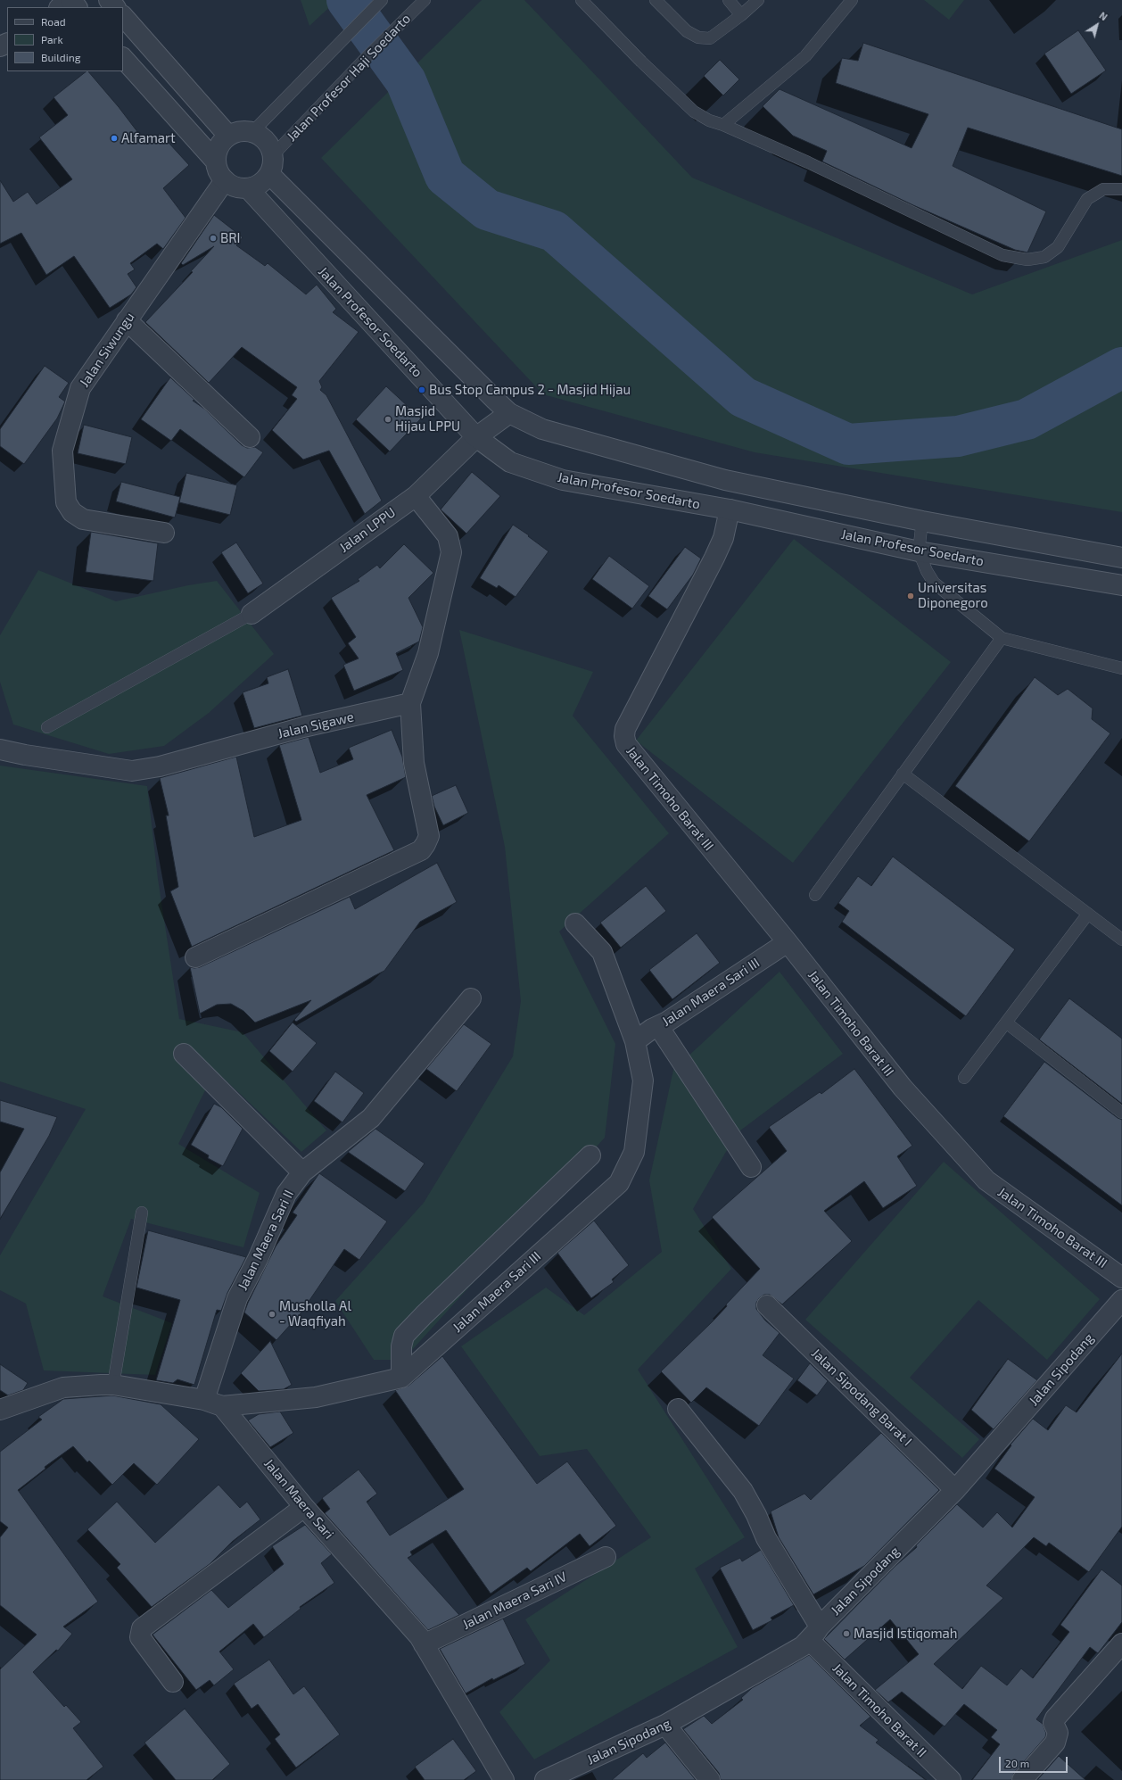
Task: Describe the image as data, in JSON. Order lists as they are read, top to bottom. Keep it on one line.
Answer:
{"streets":{"street":["Jalan Profesor Soedarto","Jalan Siwungu","Jalan LPPU","Jalan Sigawe","Jalan Timoho Barat III","Jalan Maera Sari III","Jalan Maera Sari II","Jalan Sipodang","Jalan Sipodang Barat I","Jalan Maera Sari","Jalan Maera Sari IV","Jalan Timoho Barat II"],"lane":["Jalan Profesor Haji Soedarto"]},"crossings":[["Jalan Profesor Haji Soedarto","Jalan Profesor Soedarto"],["Jalan Profesor Haji Soedarto","Jalan Siwungu"],["Jalan Profesor Soedarto","Jalan Siwungu"],["Jalan Profesor Soedarto","Jalan LPPU"],["Jalan Profesor Soedarto","Jalan Timoho Barat III"],["Jalan Timoho Barat III","Jalan Maera Sari III"],["Jalan Maera Sari III","Jalan Maera Sari II"],["Jalan Maera Sari III","Jalan Maera Sari"],["Jalan Maera Sari II","Jalan Maera Sari"],["Jalan Sipodang","Jalan Sipodang Barat I"],["Jalan Sipodang","Jalan Timoho Barat II"],["Jalan Maera Sari","Jalan Maera Sari IV"]],"places":["Alfamart","BRI","Bus Stop Campus 2 - Masjid Hijau","Masjid Hijau LPPU","Universitas Diponegoro","Musholla Al - Waqfiyah","Masjid Istiqomah"],"legend":["Road","Park","Building"],"scale_bar":"20 m","north":"top right"}
